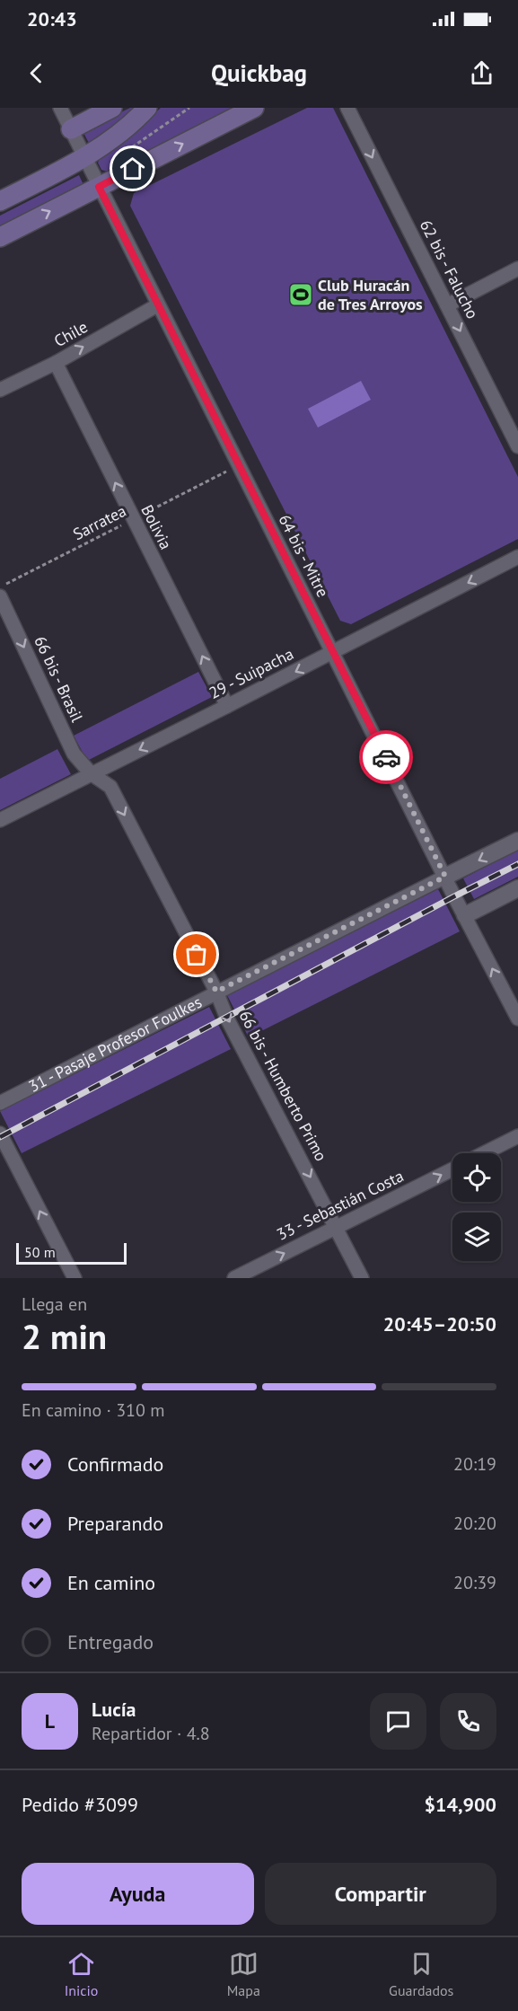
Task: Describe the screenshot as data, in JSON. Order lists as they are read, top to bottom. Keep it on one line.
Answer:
{"streets":{"street":["62 bis - Falucho","Chile","Bolivia","64 bis - Mitre","29 - Suipacha","66 bis - Brasil","31 - Pasaje Profesor Foulkes","66 bis - Humberto Primo","33 - Sebastián Costa"],"path":["Sarratea"]},"crossings":[["Chile","Bolivia"],["Chile","64 bis - Mitre"],["Sarratea","Bolivia"],["Sarratea","64 bis - Mitre"],["Bolivia","29 - Suipacha"],["64 bis - Mitre","29 - Suipacha"],["64 bis - Mitre","31 - Pasaje Profesor Foulkes"],["29 - Suipacha","66 bis - Brasil"],["29 - Suipacha","66 bis - Humberto Primo"],["66 bis - Brasil","66 bis - Humberto Primo"],["31 - Pasaje Profesor Foulkes","66 bis - Humberto Primo"],["66 bis - Humberto Primo","33 - Sebastián Costa"]],"one_way":["62 bis - Falucho","Chile","Bolivia","29 - Suipacha","66 bis - Brasil","66 bis - Humberto Primo","33 - Sebastián Costa"],"places":{"sports":["Club Huracán de Tres Arroyos"]},"scale_bar":"50 m","page":{"status":"20:43","header":"Quickbag","scale":"50 m","heading":["2 min","Llega en","20:45–20:50"],"panel":["Lucía","Repartidor · 4.8","Pedido #3099","$14,900"],"bar":"En camino · 310 m","list":[["Confirmado","20:19"],["Preparando","20:20"],["En camino","20:39"],"Entregado"],"round":"L","buttons":["Ayuda","Compartir"],"tabs":["Inicio","Mapa","Guardados"]}}
